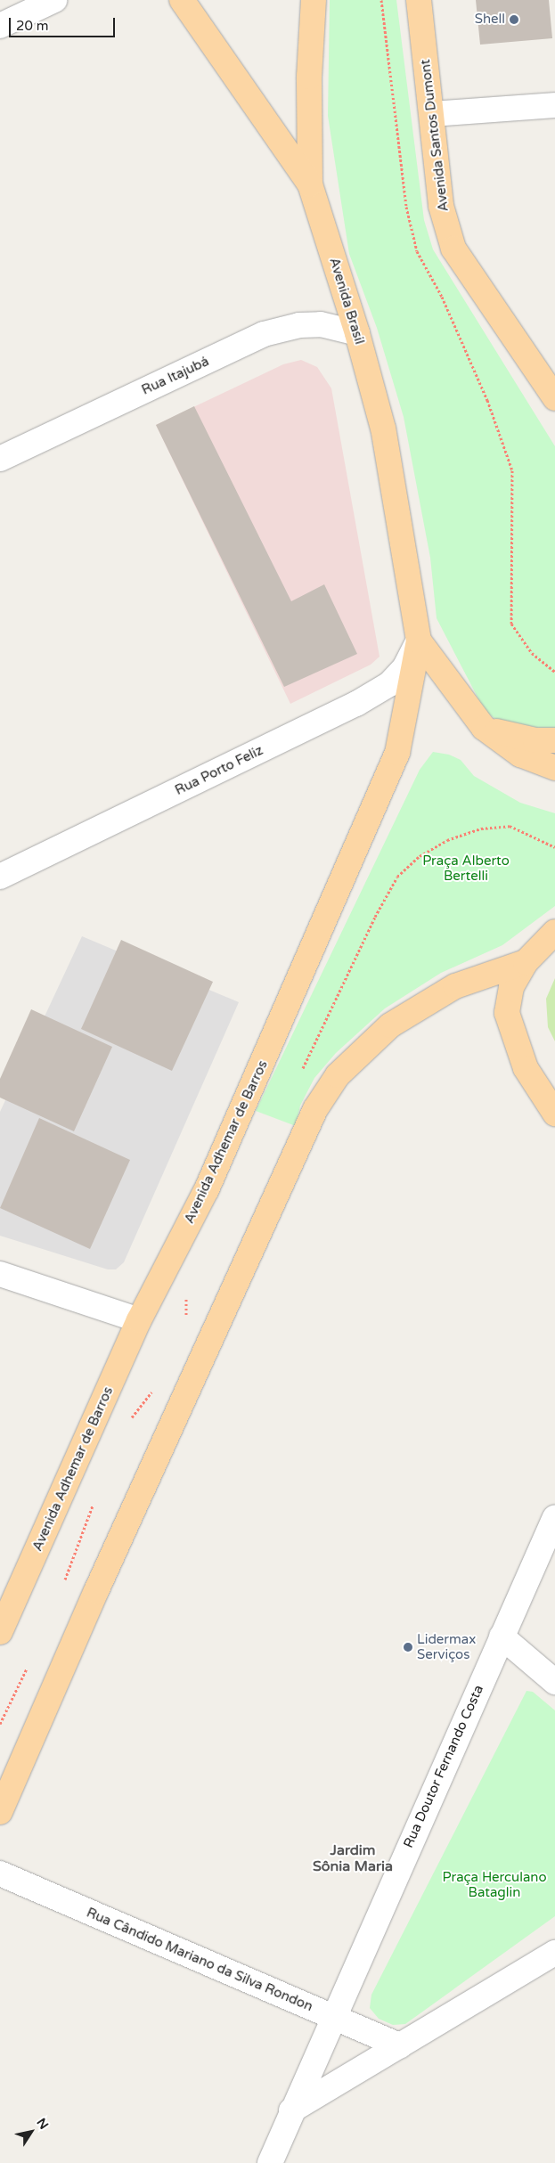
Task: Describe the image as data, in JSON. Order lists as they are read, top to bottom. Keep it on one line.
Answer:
{"streets":{"main road":["Avenida Santos Dumont","Avenida Brasil","Avenida Adhemar de Barros"],"street":["Rua Itajubá","Rua Porto Feliz","Rua Doutor Fernando Costa","Rua Cândido Mariano da Silva Rondon"]},"crossings":[["Avenida Brasil","Rua Itajubá"],["Avenida Brasil","Rua Porto Feliz"],["Avenida Brasil","Avenida Adhemar de Barros"],["Rua Porto Feliz","Avenida Adhemar de Barros"],["Rua Doutor Fernando Costa","Rua Cândido Mariano da Silva Rondon"]],"districts":["Jardim Sônia Maria"],"parks":["Praça Alberto Bertelli","Praça Herculano Bataglin"],"places":["Shell","Lidermax Serviços"],"scale_bar":"20 m","north":"top right"}
